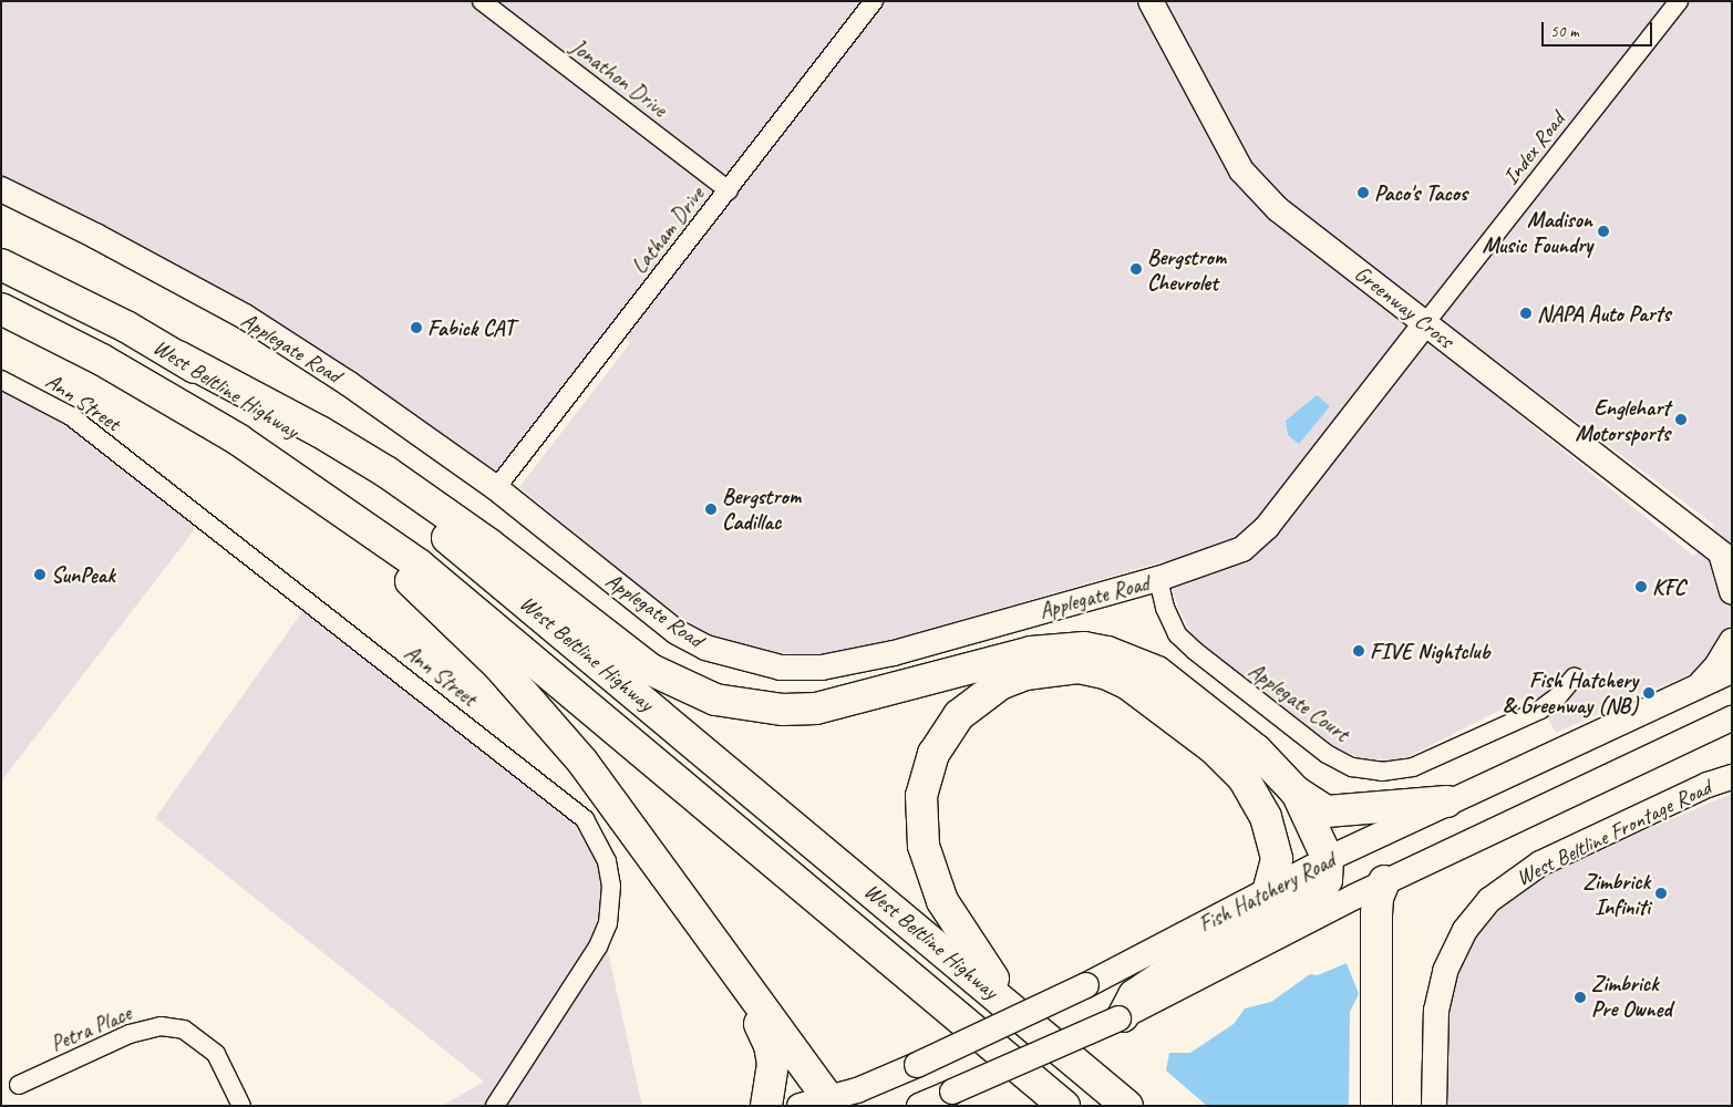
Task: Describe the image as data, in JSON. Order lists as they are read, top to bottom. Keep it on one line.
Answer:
{"streets":{"highway":["West Beltline Highway"],"street":["Jonathon Drive","Index Road","Latham Drive","Greenway Cross","Applegate Road","Ann Street","Applegate Court","West Beltline Frontage Road","Fish Hatchery Road","Petra Place"]},"crossings":[["Jonathon Drive","Latham Drive"],["Index Road","Greenway Cross"],["Index Road","Applegate Road"],["Latham Drive","Applegate Road"],["Greenway Cross","Applegate Road"],["Applegate Road","Applegate Court"]],"places":["Paco's Tacos","Madison Music Foundry","Bergstrom Chevrolet","NAPA Auto Parts","Fabick CAT","Englehart Motorsports","Bergstrom Cadillac","SunPeak","KFC","FIVE Nightclub","Fish Hatchery & Greenway (NB)","Zimbrick Infiniti","Zimbrick Pre Owned"],"scale_bar":"50 m"}
